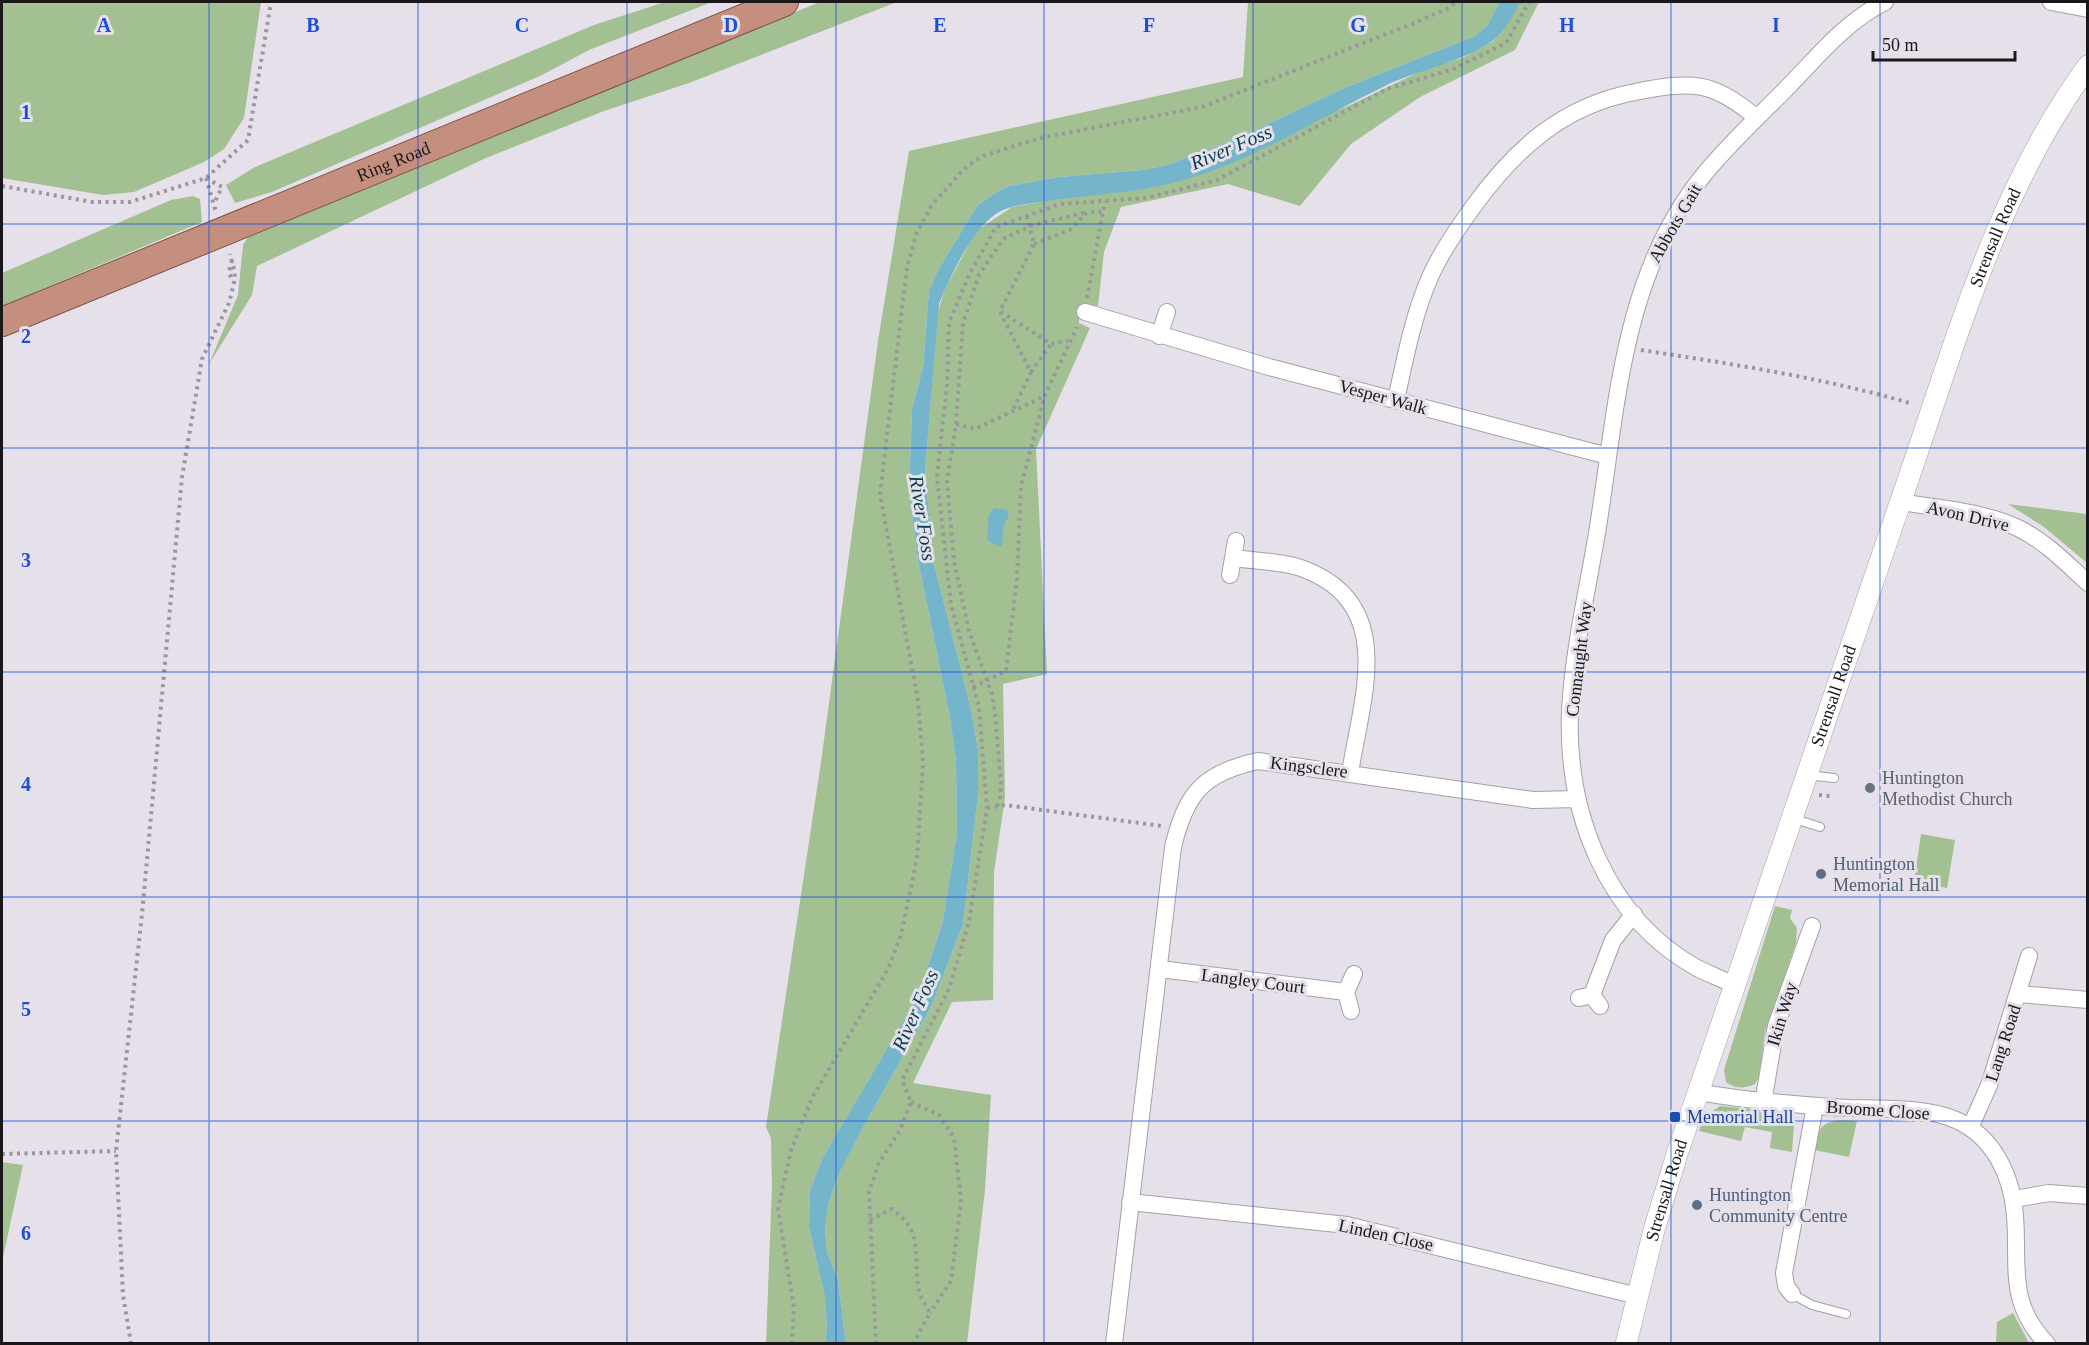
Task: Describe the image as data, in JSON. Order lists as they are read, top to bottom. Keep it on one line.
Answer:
{"streets":{"highway":["Ring Road"],"street":["Abbots Gait","Strensall Road","Vesper Walk","Avon Drive","Connaught Way","Kingsclere","Langley Court","Ikin Way","Lang Road","Broome Close","Linden Close"]},"crossings":[["Abbots Gait","Vesper Walk"],["Abbots Gait","Connaught Way"],["Strensall Road","Avon Drive"],["Strensall Road","Connaught Way"],["Strensall Road","Broome Close"],["Strensall Road","Linden Close"],["Connaught Way","Kingsclere"],["Kingsclere","Langley Court"],["Kingsclere","Linden Close"],["Ikin Way","Broome Close"],["Lang Road","Broome Close"]],"water":["River Foss"],"places":{"other":["Huntington Methodist Church","Huntington Memorial Hall","Huntington Community Centre"],"transit":["Memorial Hall"]},"scale_bar":"50 m","grid":{"columns":["A","B","C","D","E","F","G","H","I"],"rows":["1","2","3","4","5","6"]}}
